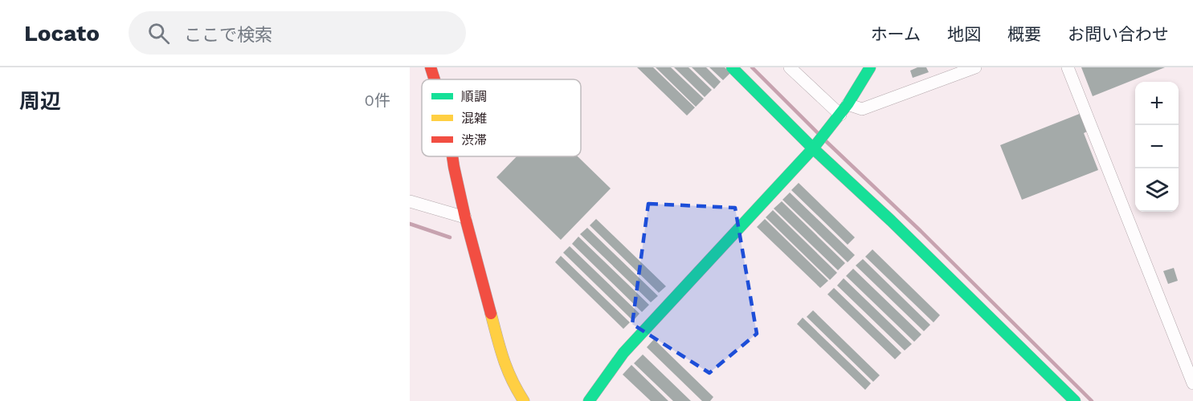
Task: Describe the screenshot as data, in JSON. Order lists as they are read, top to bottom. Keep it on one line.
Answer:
{"legend":["順調","混雑","渋滞"],"page":{"header":"Locato","search":"ここで検索","nav":["ホーム","地図","概要","お問い合わせ"],"heading":["周辺","0件"],"map_buttons":["+","−"]}}
